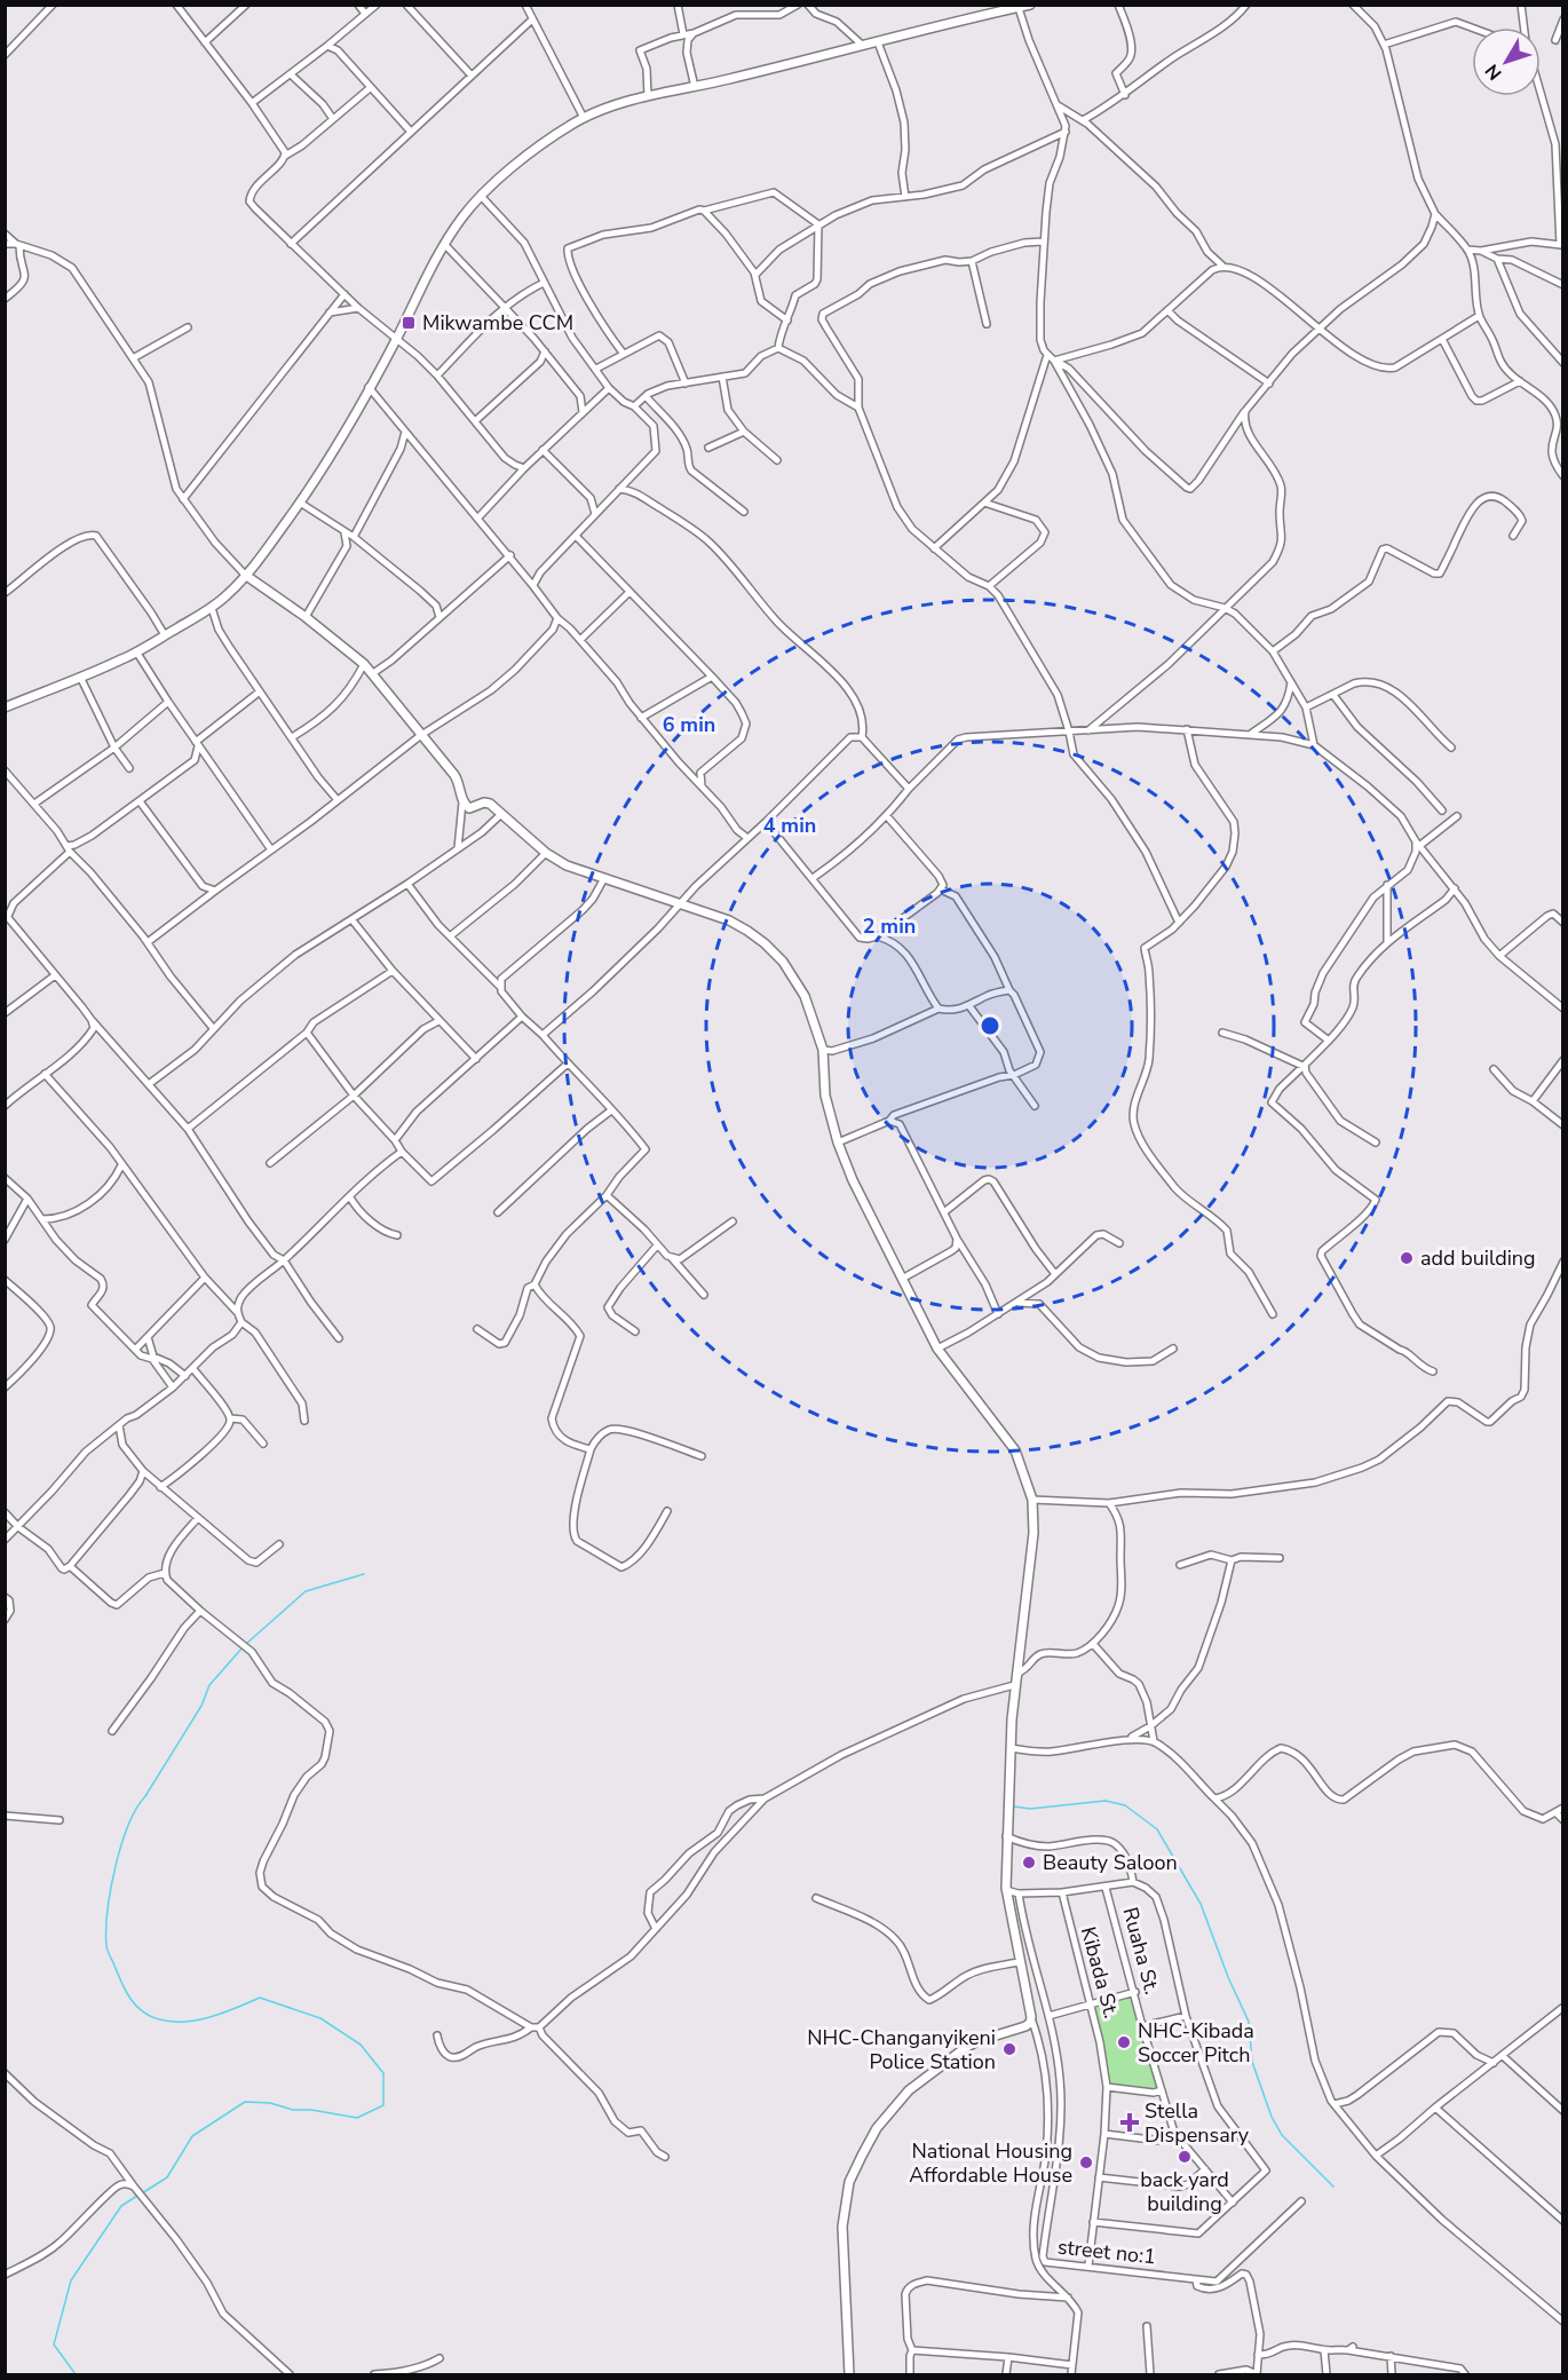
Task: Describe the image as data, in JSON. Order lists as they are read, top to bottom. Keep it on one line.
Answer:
{"streets":{"street":["Ruaha St.","Kibada St.","street no:1"]},"crossings":[["Kibada St.","street no:1"]],"places":{"transit":["Mikwambe CCM"],"other":["add building","Beauty Saloon","NHC-Kibada Soccer Pitch","NHC-Changanyikeni Police Station","back yard building","National Housing Affordable House"],"health":["Stella Dispensary"]},"north":"bottom left","rings":["6 min","4 min","2 min"]}
